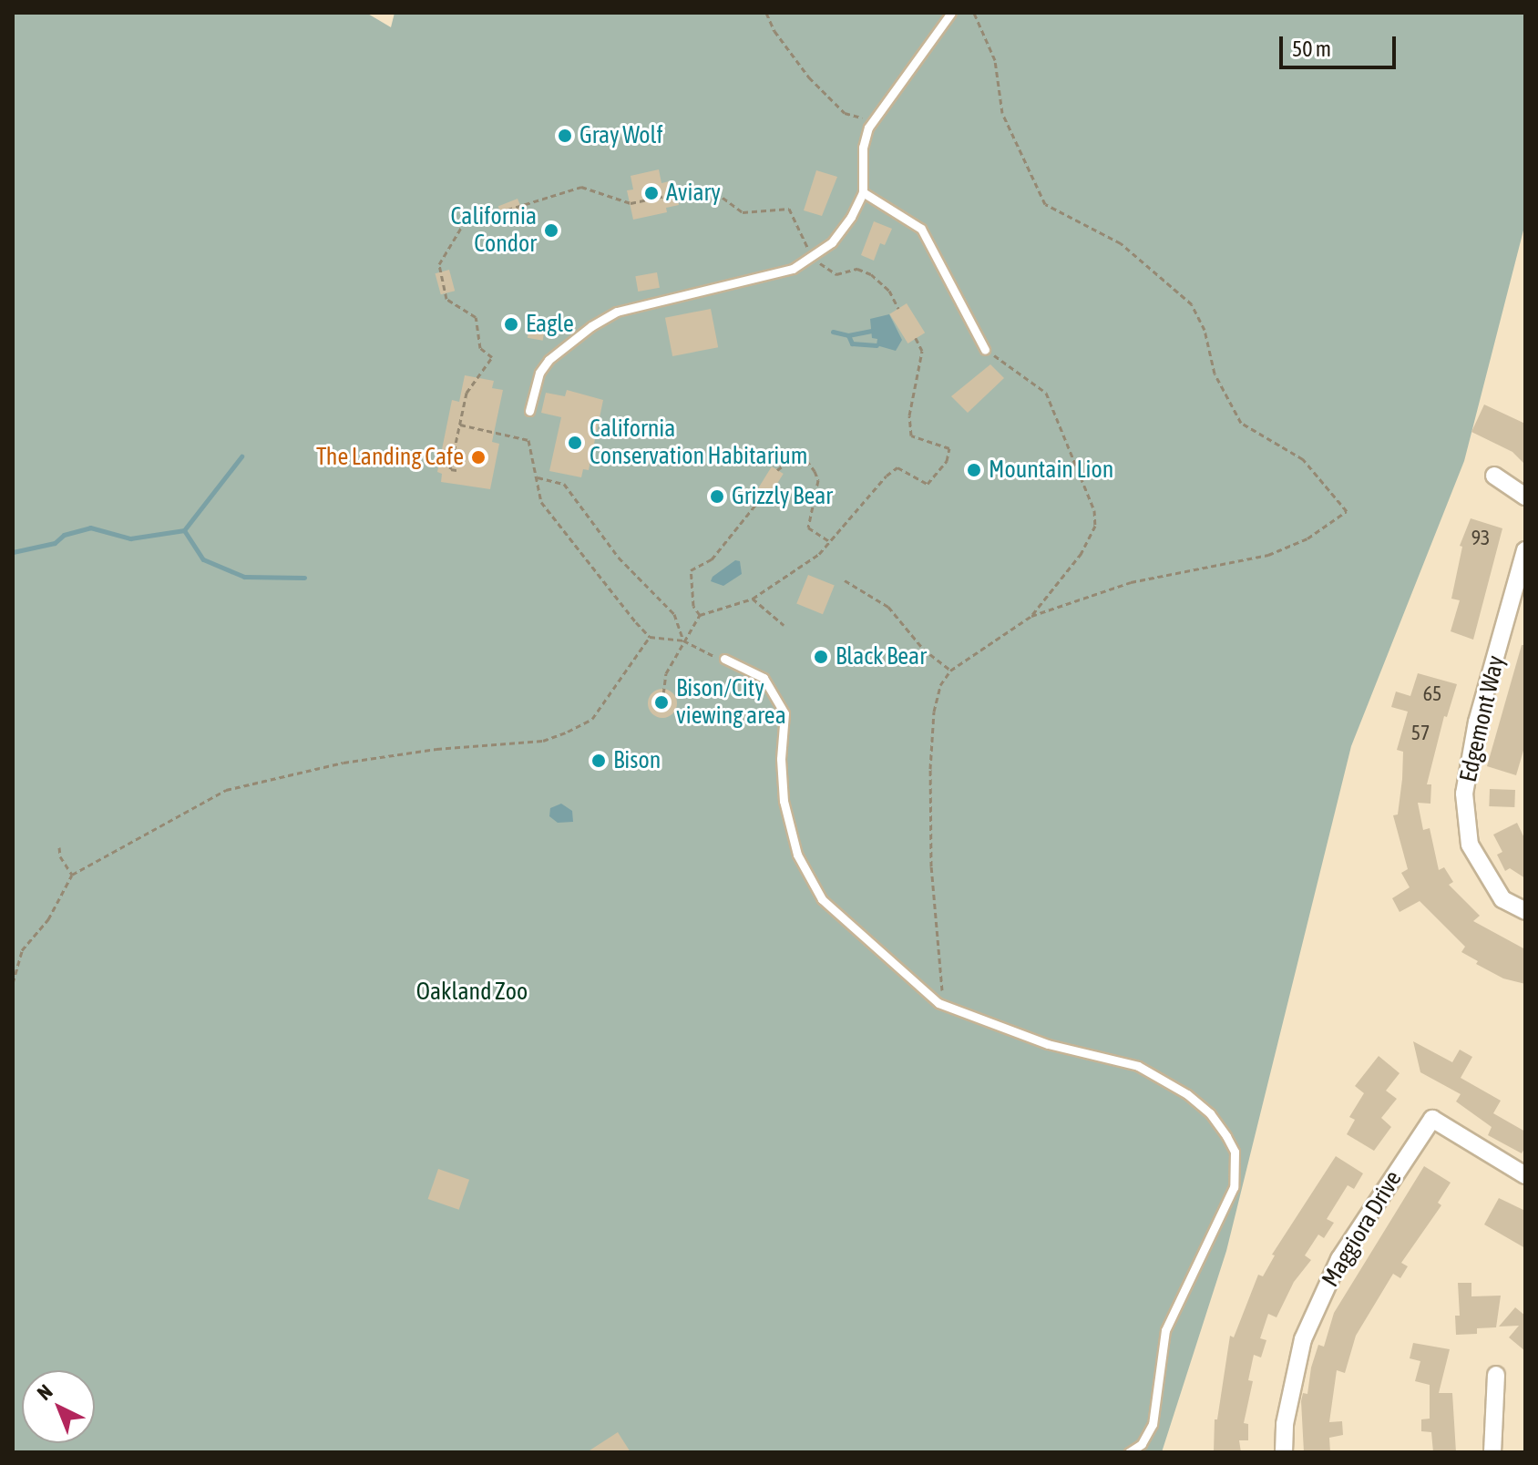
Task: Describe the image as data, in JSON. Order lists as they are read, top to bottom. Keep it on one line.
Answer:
{"streets":{"street":["Edgemont Way","Maggiora Drive"]},"parks":["Oakland Zoo"],"places":["Gray Wolf","Aviary","California Condor","Eagle","California Conservation Habitarium","The Landing Cafe","Mountain Lion","Grizzly Bear","Black Bear","Bison/City viewing area","Bison"],"house_numbers":["93","65","57"],"scale_bar":"50 m","north":"top left"}
